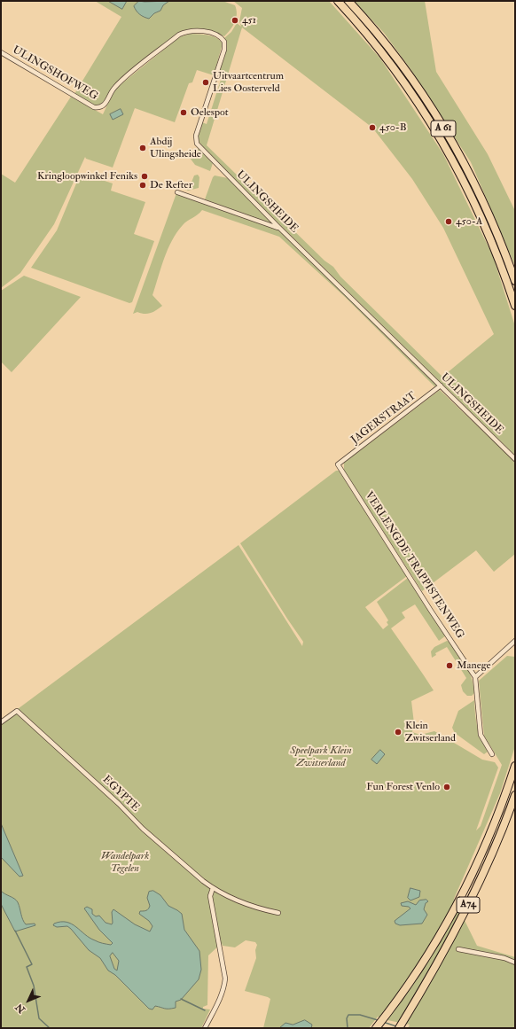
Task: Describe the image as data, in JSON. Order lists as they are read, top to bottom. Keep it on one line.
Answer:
{"streets":{"highway":["A 61","A74"],"street":["ULINGSHOFWEG","ULINGSHEIDE","JAGERSTRAAT","VERLENGDE TRAPPISTENWEG","EGYPTE"]},"crossings":[["ULINGSHOFWEG","ULINGSHEIDE"],["ULINGSHEIDE","JAGERSTRAAT"],["JAGERSTRAAT","VERLENGDE TRAPPISTENWEG"]],"parks":["Speelpark Klein Zwitserland","Wandelpark Tegelen"],"places":["451","Uitvaartcentrum Lies Oosterveld","Oelespot","450-B","Abdij Ulingsheide","Kringloopwinkel Feniks","De Refter","450-A","Manege","Klein Zwitserland","Fun Forest Venlo"],"north":"bottom left"}
